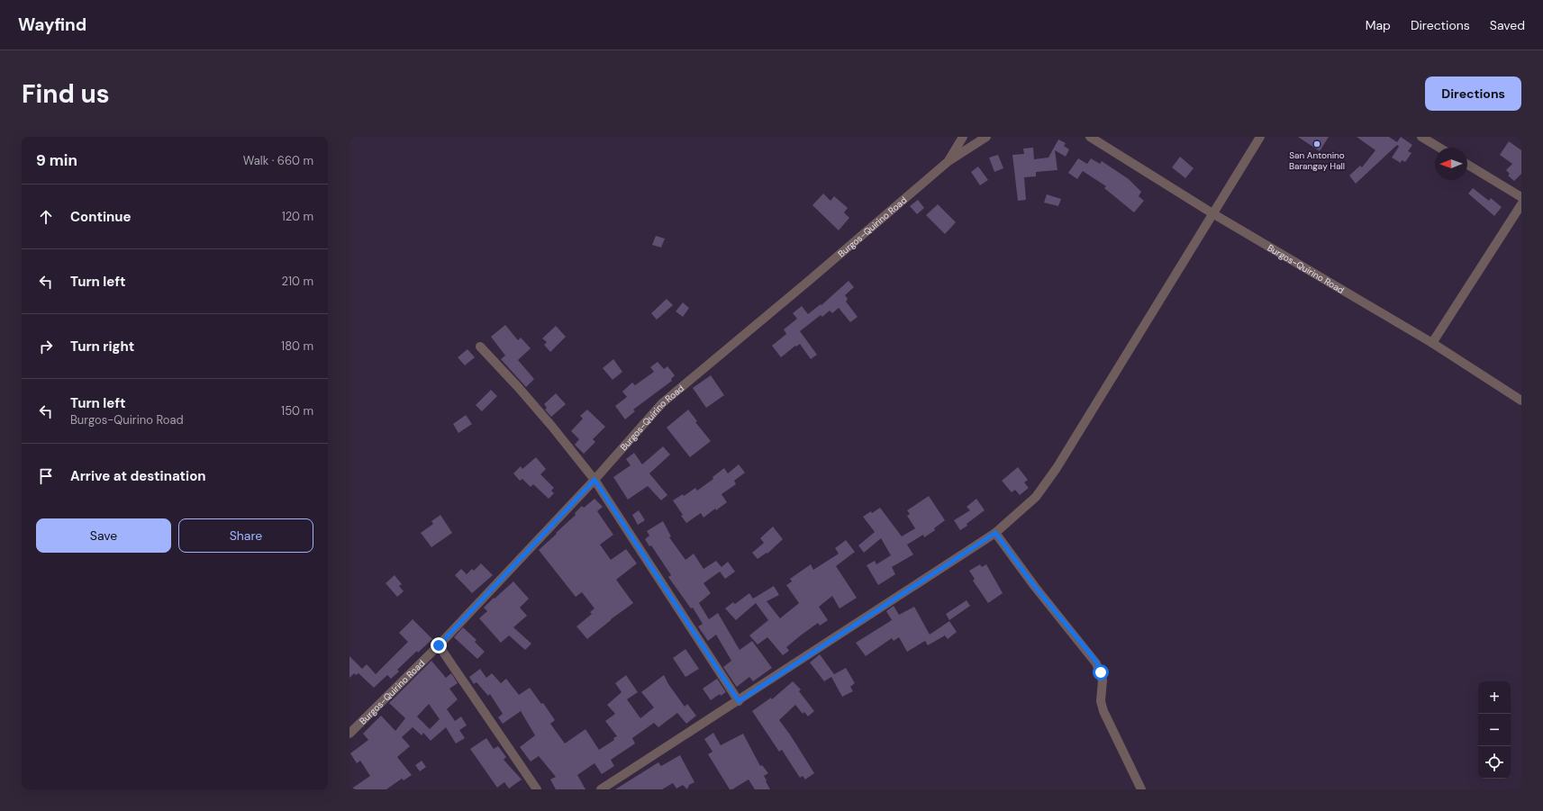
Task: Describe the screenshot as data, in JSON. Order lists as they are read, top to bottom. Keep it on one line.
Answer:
{"streets":{"street":["Burgos-Quirino Road"]},"places":["San Antonino Barangay Hall"],"north":"left","page":{"header":"Wayfind","nav":["Map","Directions","Saved"],"buttons":["Directions",["Save","Share"]],"title":"Find us","heading":["9 min","Walk · 660 m"],"list":[["Continue","120 m"],["Turn left","210 m"],["Turn right","180 m"],["Turn left","Burgos-Quirino Road","150 m"],"Arrive at destination"],"map_buttons":["+","−"]}}
